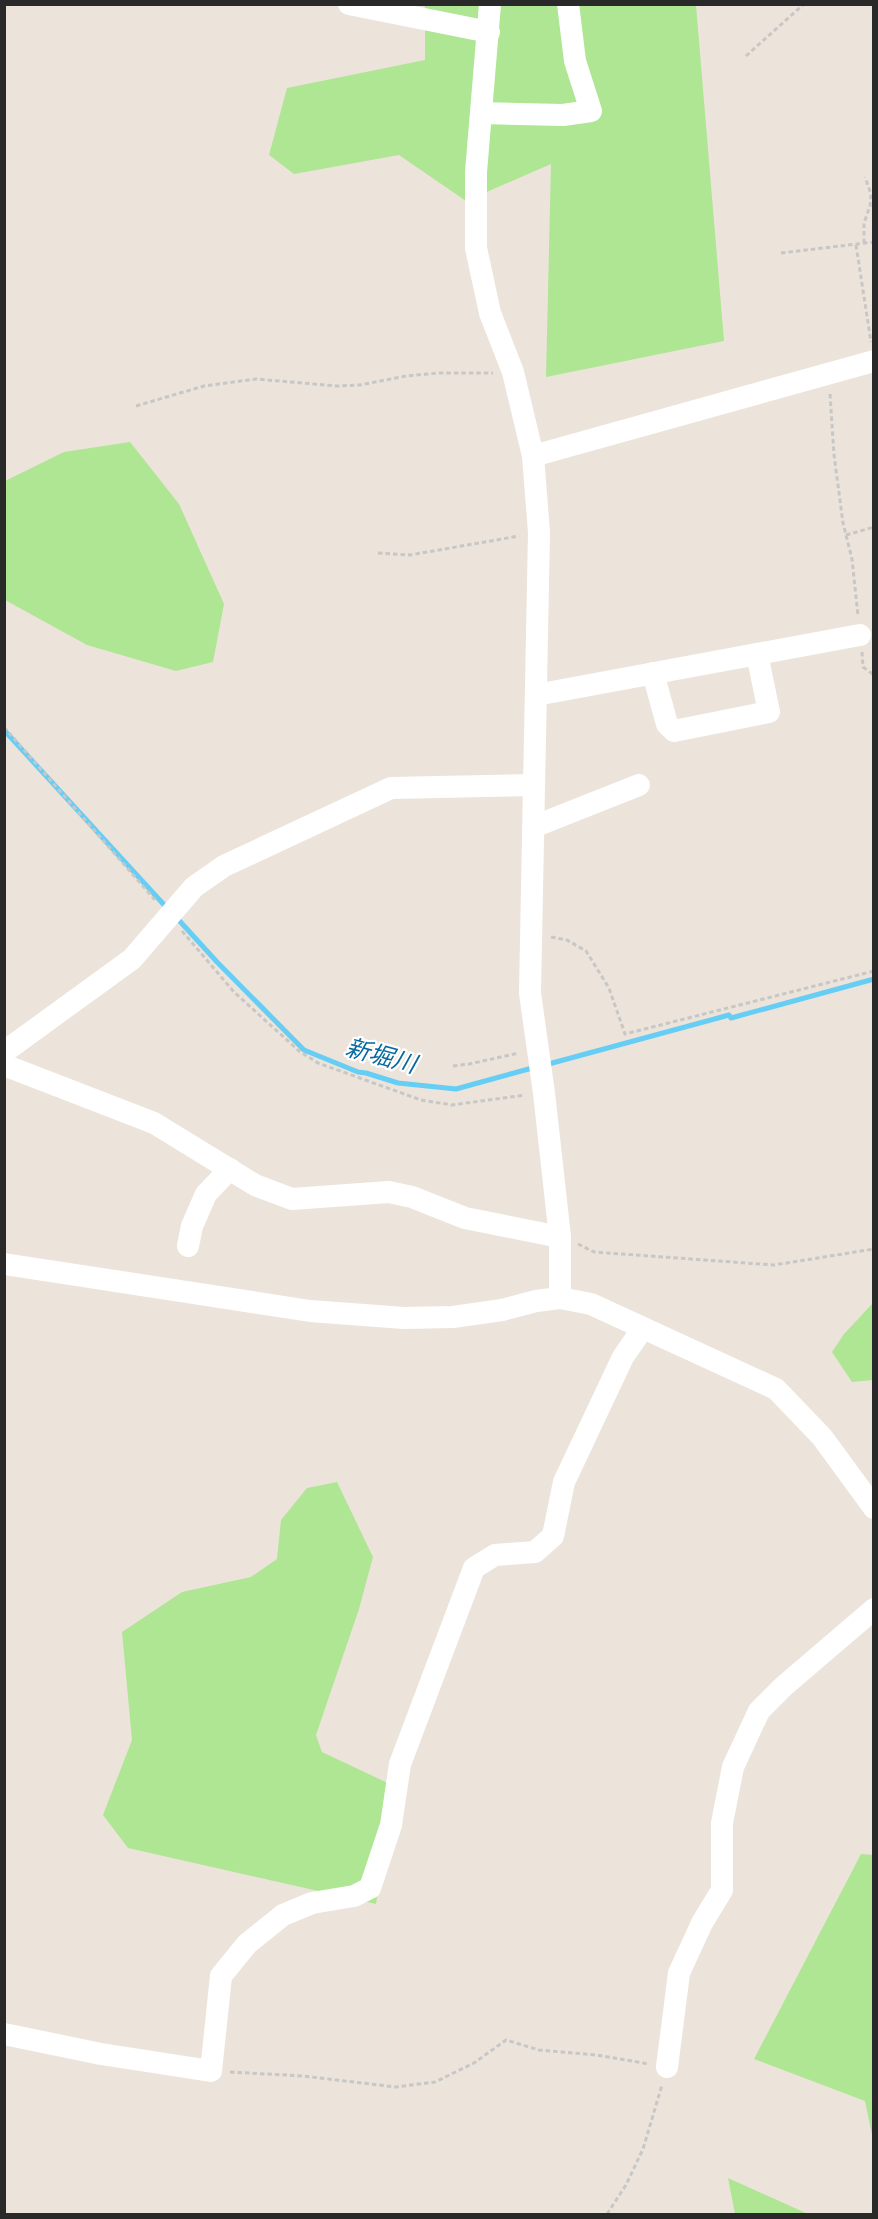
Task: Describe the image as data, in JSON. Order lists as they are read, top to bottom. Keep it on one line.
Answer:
{"water":["新堀川"]}
